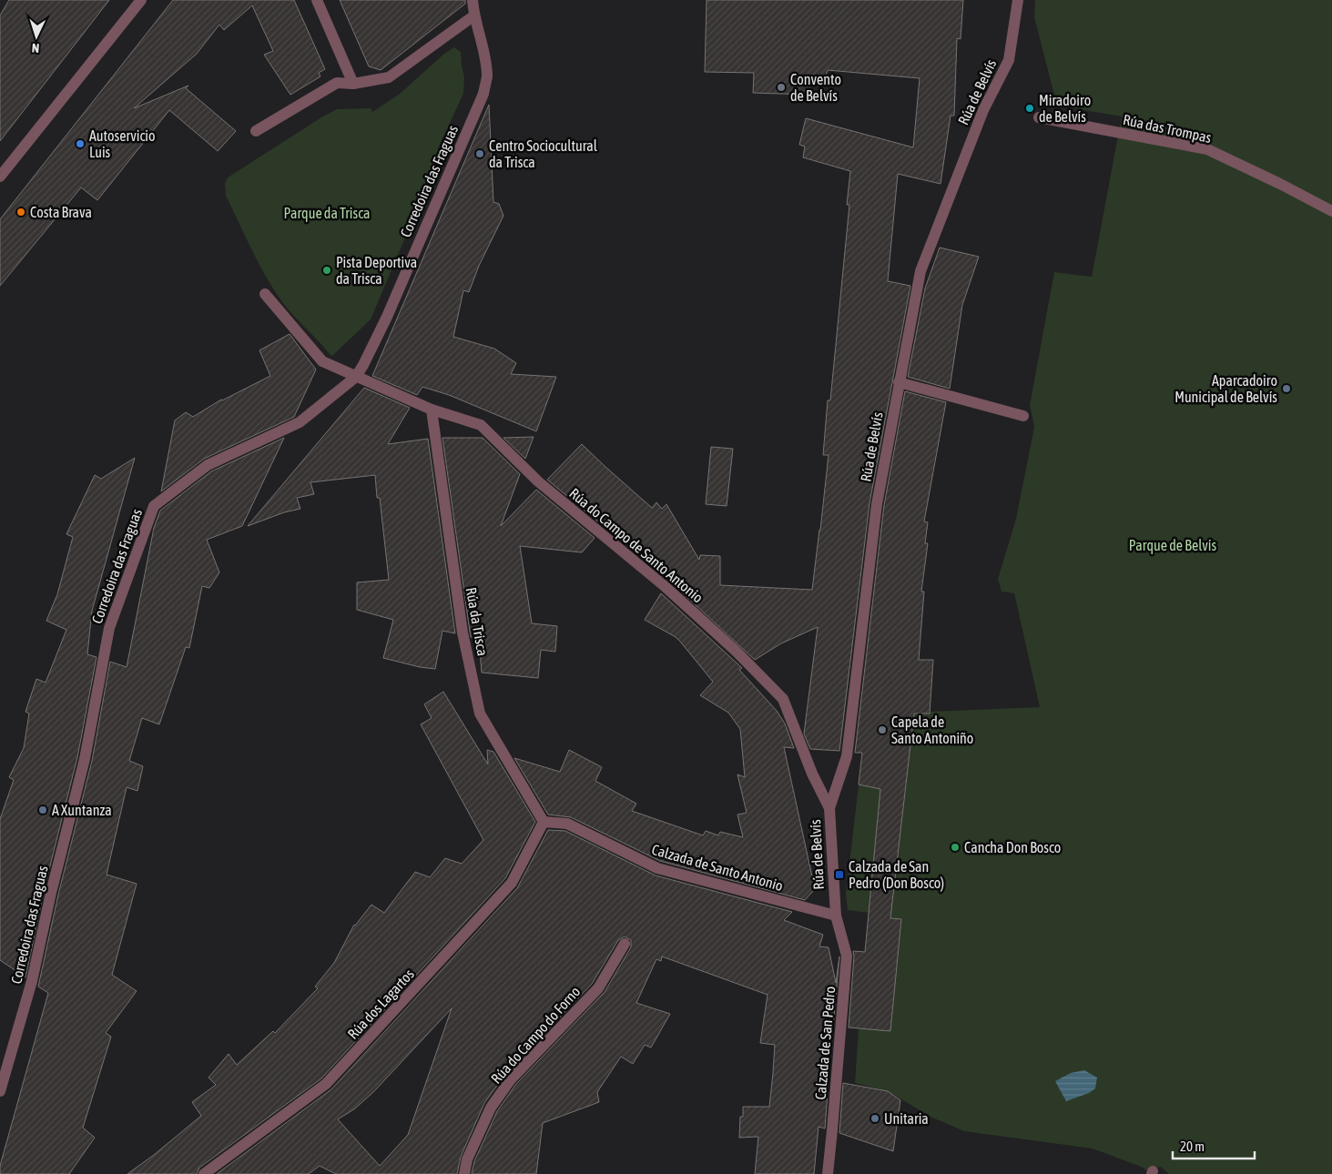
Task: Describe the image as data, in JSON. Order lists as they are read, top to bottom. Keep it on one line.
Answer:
{"streets":{"street":["Rúa de Belvís","Rúa das Trompas","Corredoira das Fraguas","Rúa do Campo de Santo Antonio","Rúa da Trisca","Calzada de Santo Antonio","Rúa dos Lagartos","Rúa do Campo do Forno","Calzada de San Pedro"]},"crossings":[["Rúa de Belvís","Rúa do Campo de Santo Antonio"],["Rúa de Belvís","Calzada de Santo Antonio"],["Rúa de Belvís","Calzada de San Pedro"],["Corredoira das Fraguas","Rúa do Campo de Santo Antonio"],["Rúa do Campo de Santo Antonio","Rúa da Trisca"],["Rúa da Trisca","Calzada de Santo Antonio"],["Rúa da Trisca","Rúa dos Lagartos"],["Calzada de Santo Antonio","Rúa dos Lagartos"],["Calzada de Santo Antonio","Calzada de San Pedro"]],"parks":["Parque da Trisca","Parque de Belvís"],"places":{"other":["Convento de Belvís","Miradoiro de Belvís","Autoservicio Luis","Centro Sociocultural da Trisca","Costa Brava","Pista Deportiva da Trisca","Aparcadoiro Municipal de Belvís","Capela de Santo Antoniño","A Xuntanza","Cancha Don Bosco","Unitaria"],"transit":["Calzada de San Pedro (Don Bosco)"]},"scale_bar":"20 m","north":"bottom"}
